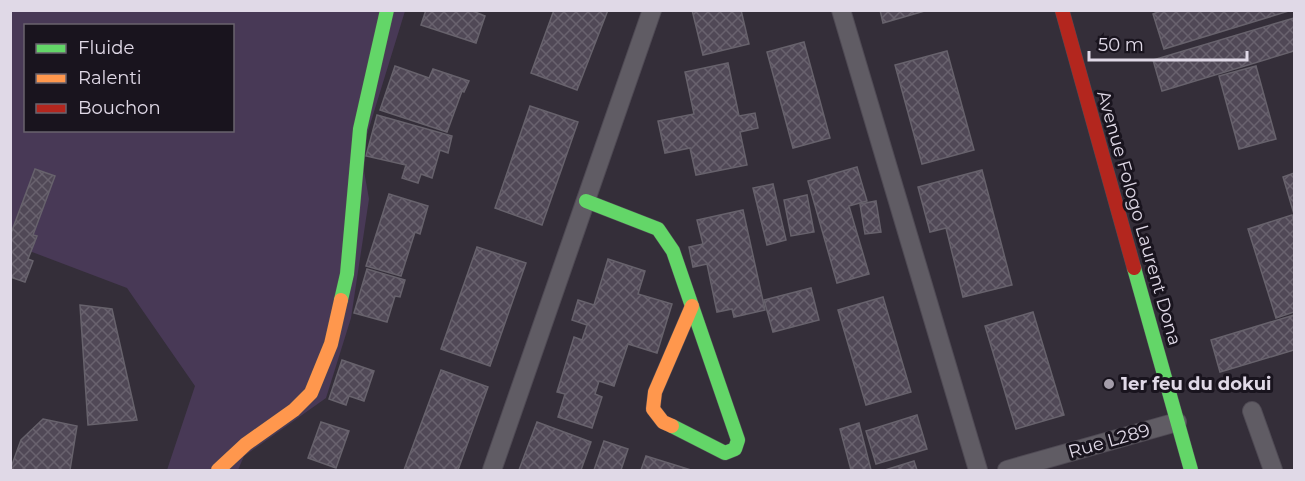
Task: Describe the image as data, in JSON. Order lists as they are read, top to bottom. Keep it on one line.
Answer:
{"streets":{"street":["Avenue Fologo Laurent Dona","Rue L289"]},"crossings":[["Avenue Fologo Laurent Dona","Rue L289"]],"places":["1er feu du dokui"],"legend":["Fluide","Ralenti","Bouchon"],"scale_bar":"50 m"}
